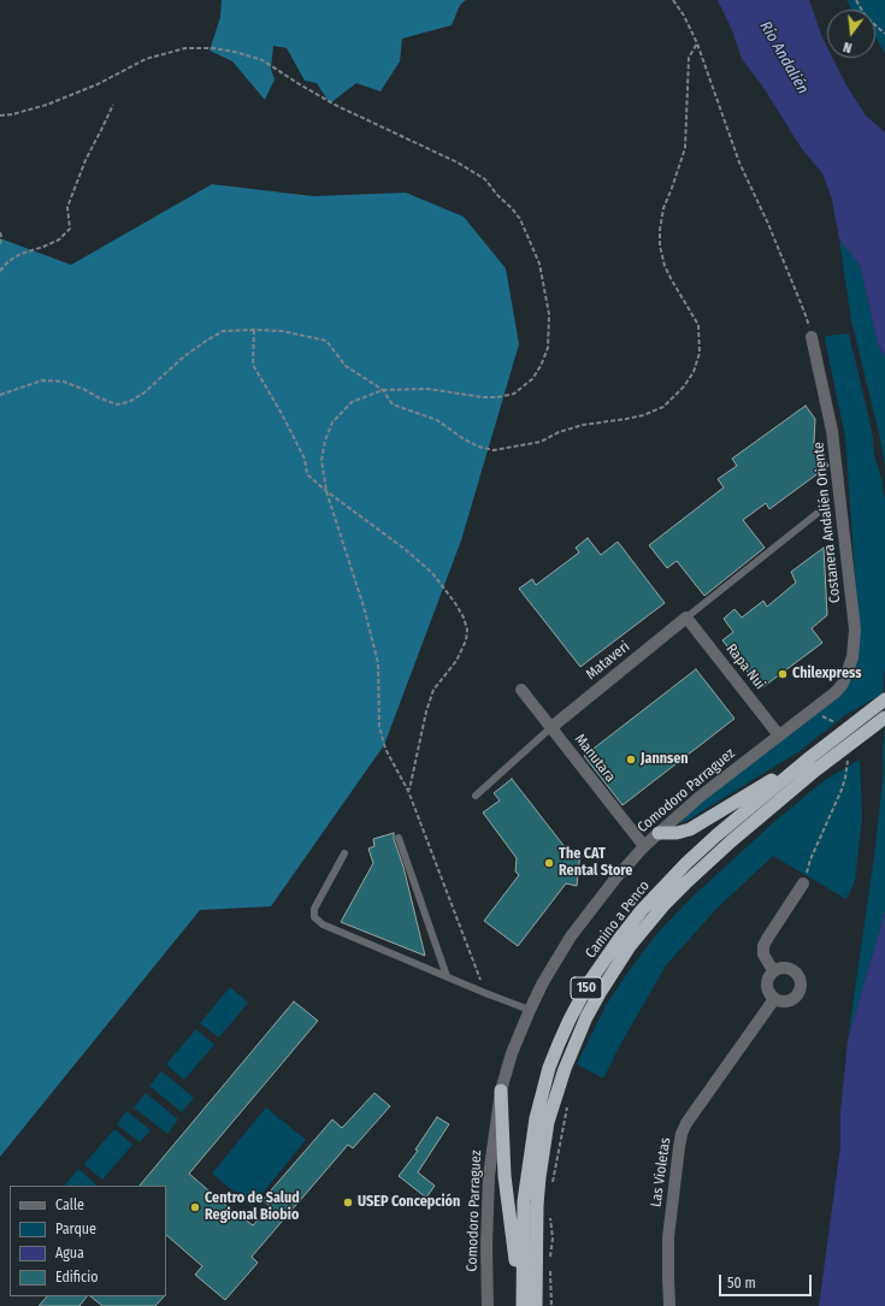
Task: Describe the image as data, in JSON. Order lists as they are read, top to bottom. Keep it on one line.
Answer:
{"streets":{"highway":["Camino a Penco","150"],"street":["Costanera Andalién Oriente","Mataveri","Rapa Nui","Manutara","Comodoro Parraguez","Las Violetas"]},"crossings":[["Costanera Andalién Oriente","Comodoro Parraguez"],["Mataveri","Rapa Nui"],["Mataveri","Manutara"],["Rapa Nui","Comodoro Parraguez"],["Manutara","Comodoro Parraguez"]],"water":["Río Andalién"],"places":["Chilexpress","Jannsen","The CAT Rental Store","USEP Concepción","Centro de Salud Regional Biobio"],"legend":["Calle","Parque","Agua","Edificio"],"scale_bar":"50 m","north":"bottom"}
